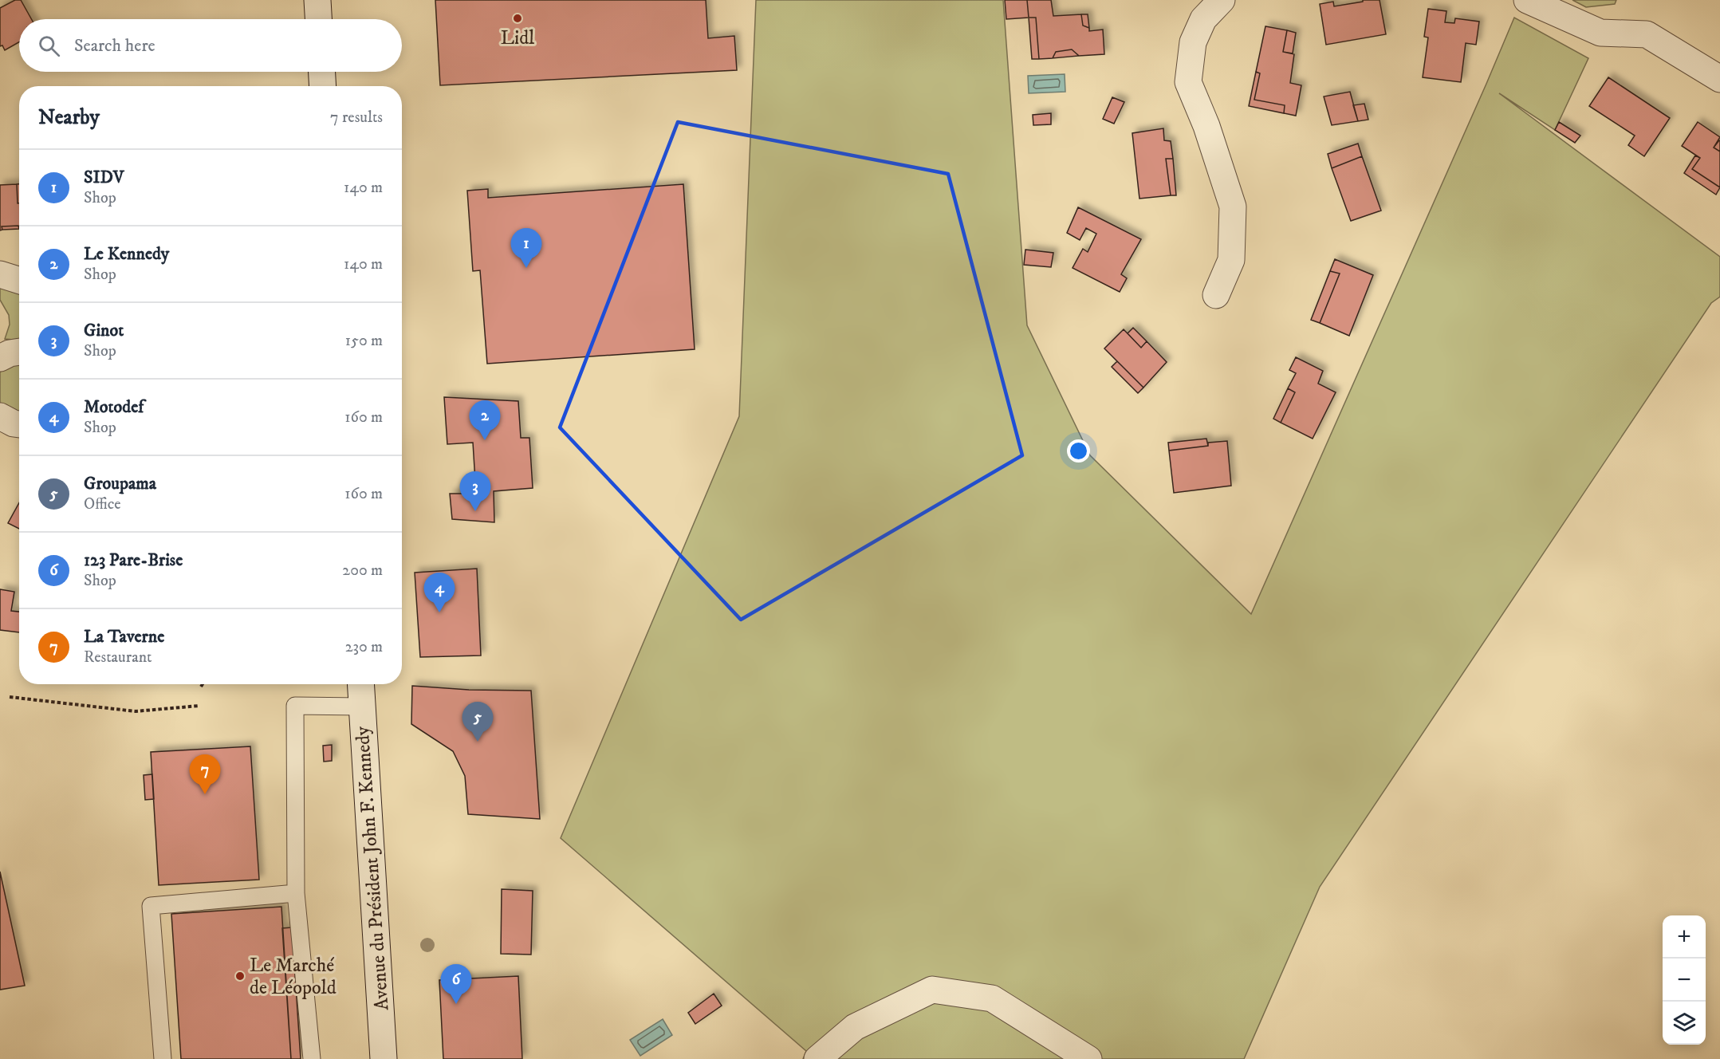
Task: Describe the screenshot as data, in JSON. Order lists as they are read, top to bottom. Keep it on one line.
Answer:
{"streets":{"street":["Avenue du Président John F. Kennedy"]},"places":["Lidl","Le Marché de Léopold"],"page":{"search":"Search here","heading":["Nearby","7 results"],"list":[{"mark":"1","name":"SIDV","note":"Shop","value":"140 m"},{"mark":"2","name":"Le Kennedy","note":"Shop","value":"140 m"},{"mark":"3","name":"Ginot","note":"Shop","value":"150 m"},{"mark":"4","name":"Motodef","note":"Shop","value":"160 m"},{"mark":"5","name":"Groupama","note":"Office","value":"160 m"},{"mark":"6","name":"123 Pare-Brise","note":"Shop","value":"200 m"},{"mark":"7","name":"La Taverne","note":"Restaurant","value":"230 m"}],"pins":["1","2","3","4","5","7","6"],"map_buttons":["+","−"]}}
